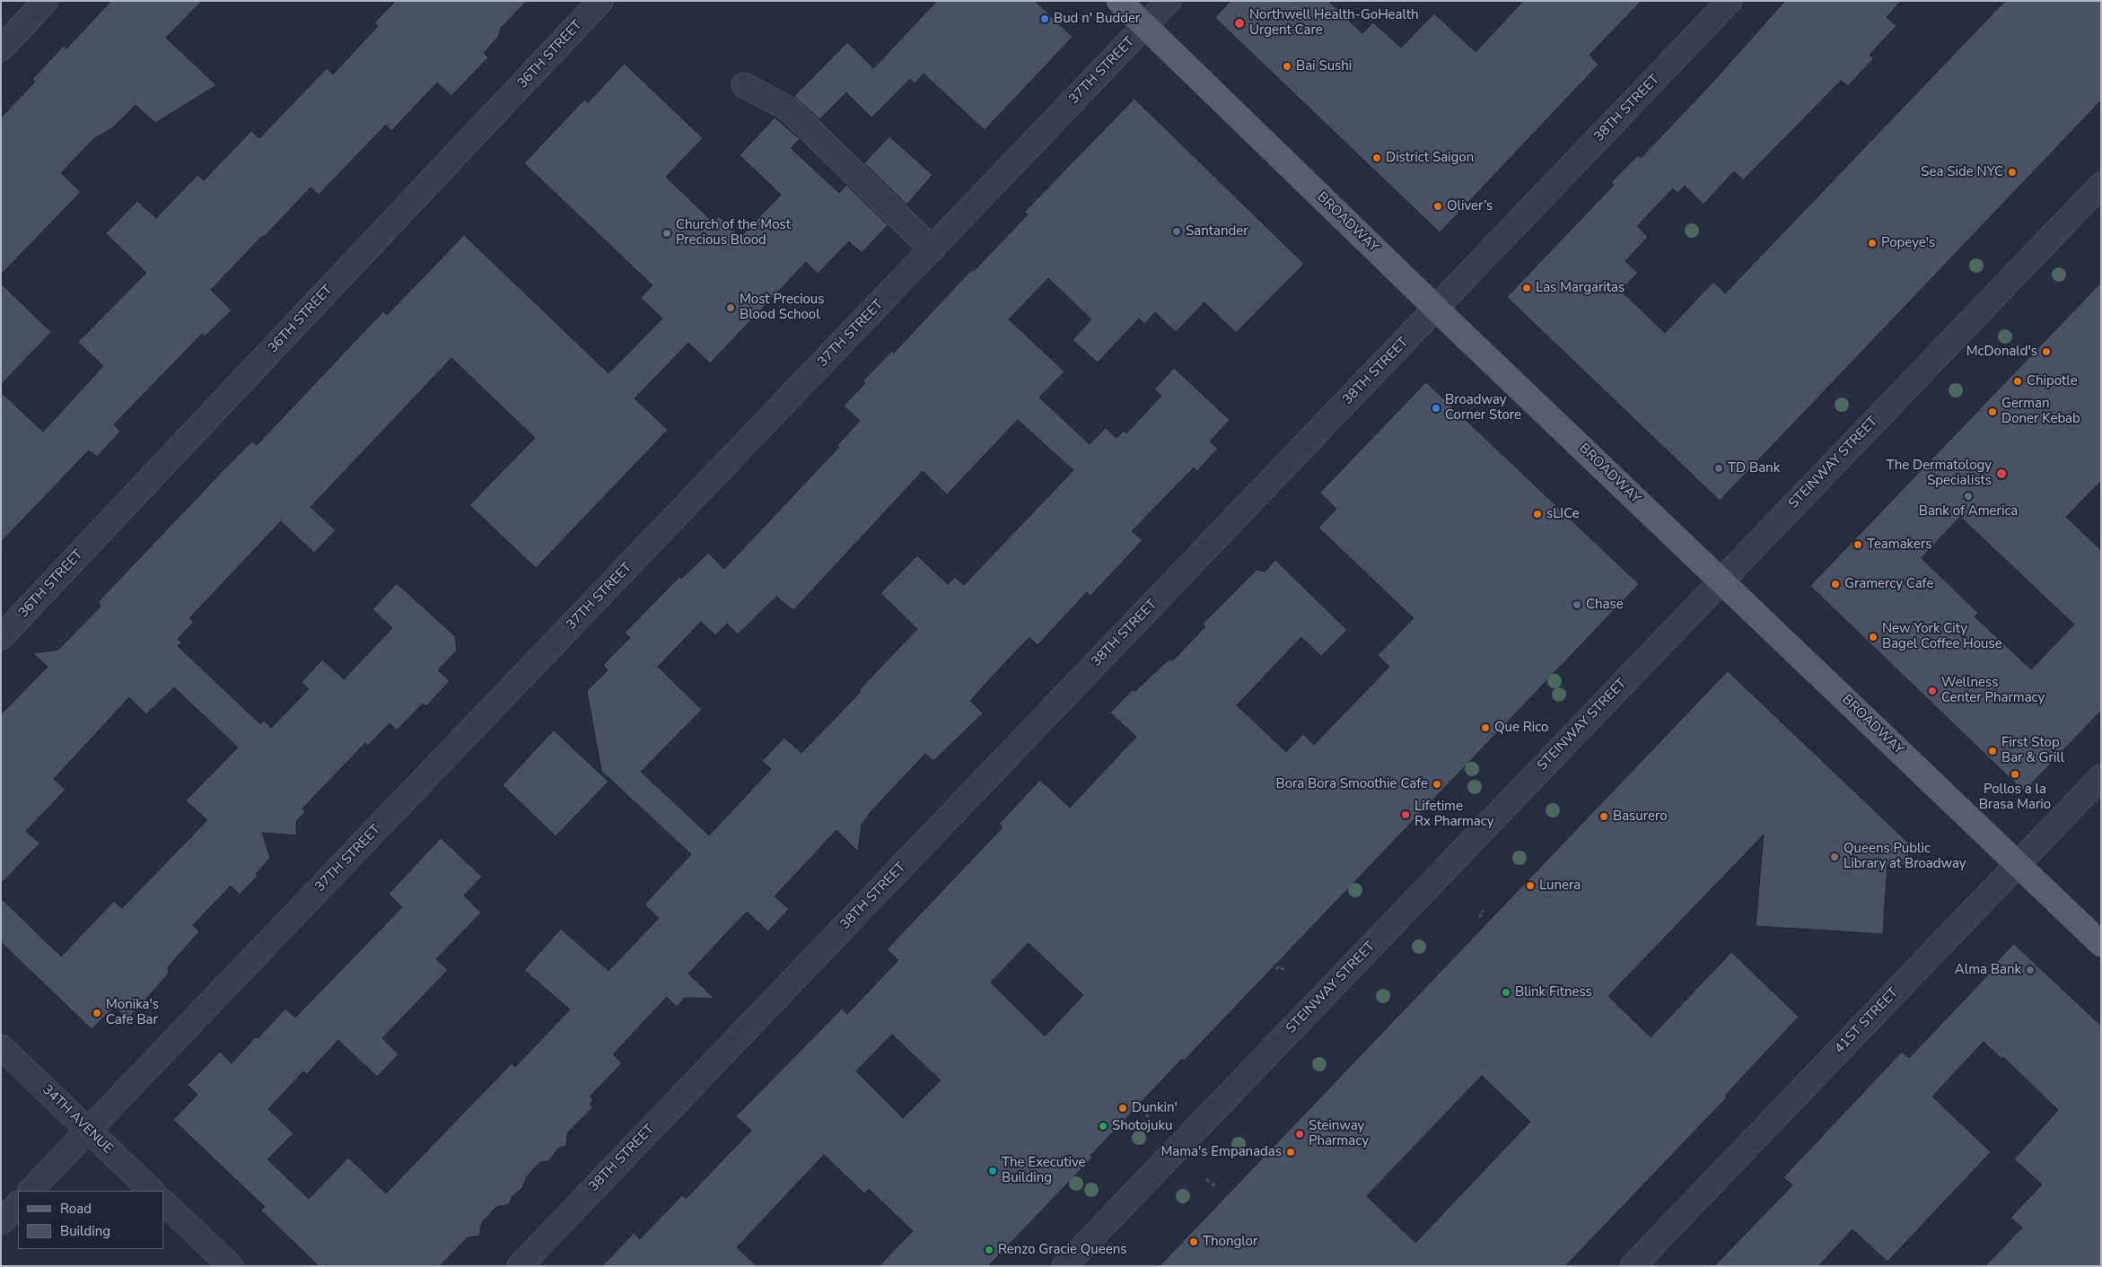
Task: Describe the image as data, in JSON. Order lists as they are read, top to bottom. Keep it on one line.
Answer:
{"streets":{"main road":["BROADWAY"],"street":["36TH STREET","37TH STREET","38TH STREET","STEINWAY STREET","41ST STREET","34TH AVENUE"]},"crossings":[["37TH STREET","BROADWAY"],["37TH STREET","34TH AVENUE"],["38TH STREET","BROADWAY"],["BROADWAY","STEINWAY STREET"],["BROADWAY","41ST STREET"]],"places":["Bud n' Budder","Northwell Health-GoHealth Urgent Care","Bai Sushi","District Saigon","Sea Side NYC","Oliver’s","Santander","Church of the Most Precious Blood","Popeye's","Las Margaritas","Most Precious Blood School","McDonald's","Chipotle","Broadway Corner Store","German Doner Kebab","TD Bank","The Dermatology Specialists","Bank of America","sLICe","Teamakers","Gramercy Cafe","Chase","New York City Bagel Coffee House","Wellness Center Pharmacy","Que Rico","First Stop Bar & Grill","Pollos a la Brasa Mario","Bora Bora Smoothie Cafe","Lifetime Rx Pharmacy","Basurero","Queens Public Library at Broadway","Lunera","Alma Bank","Blink Fitness","Monika's Cafe Bar","Dunkin'","Shotojuku","Steinway Pharmacy","Mama's Empanadas","The Executive Building","Thonglor","Renzo Gracie Queens"],"legend":["Road","Building"]}
